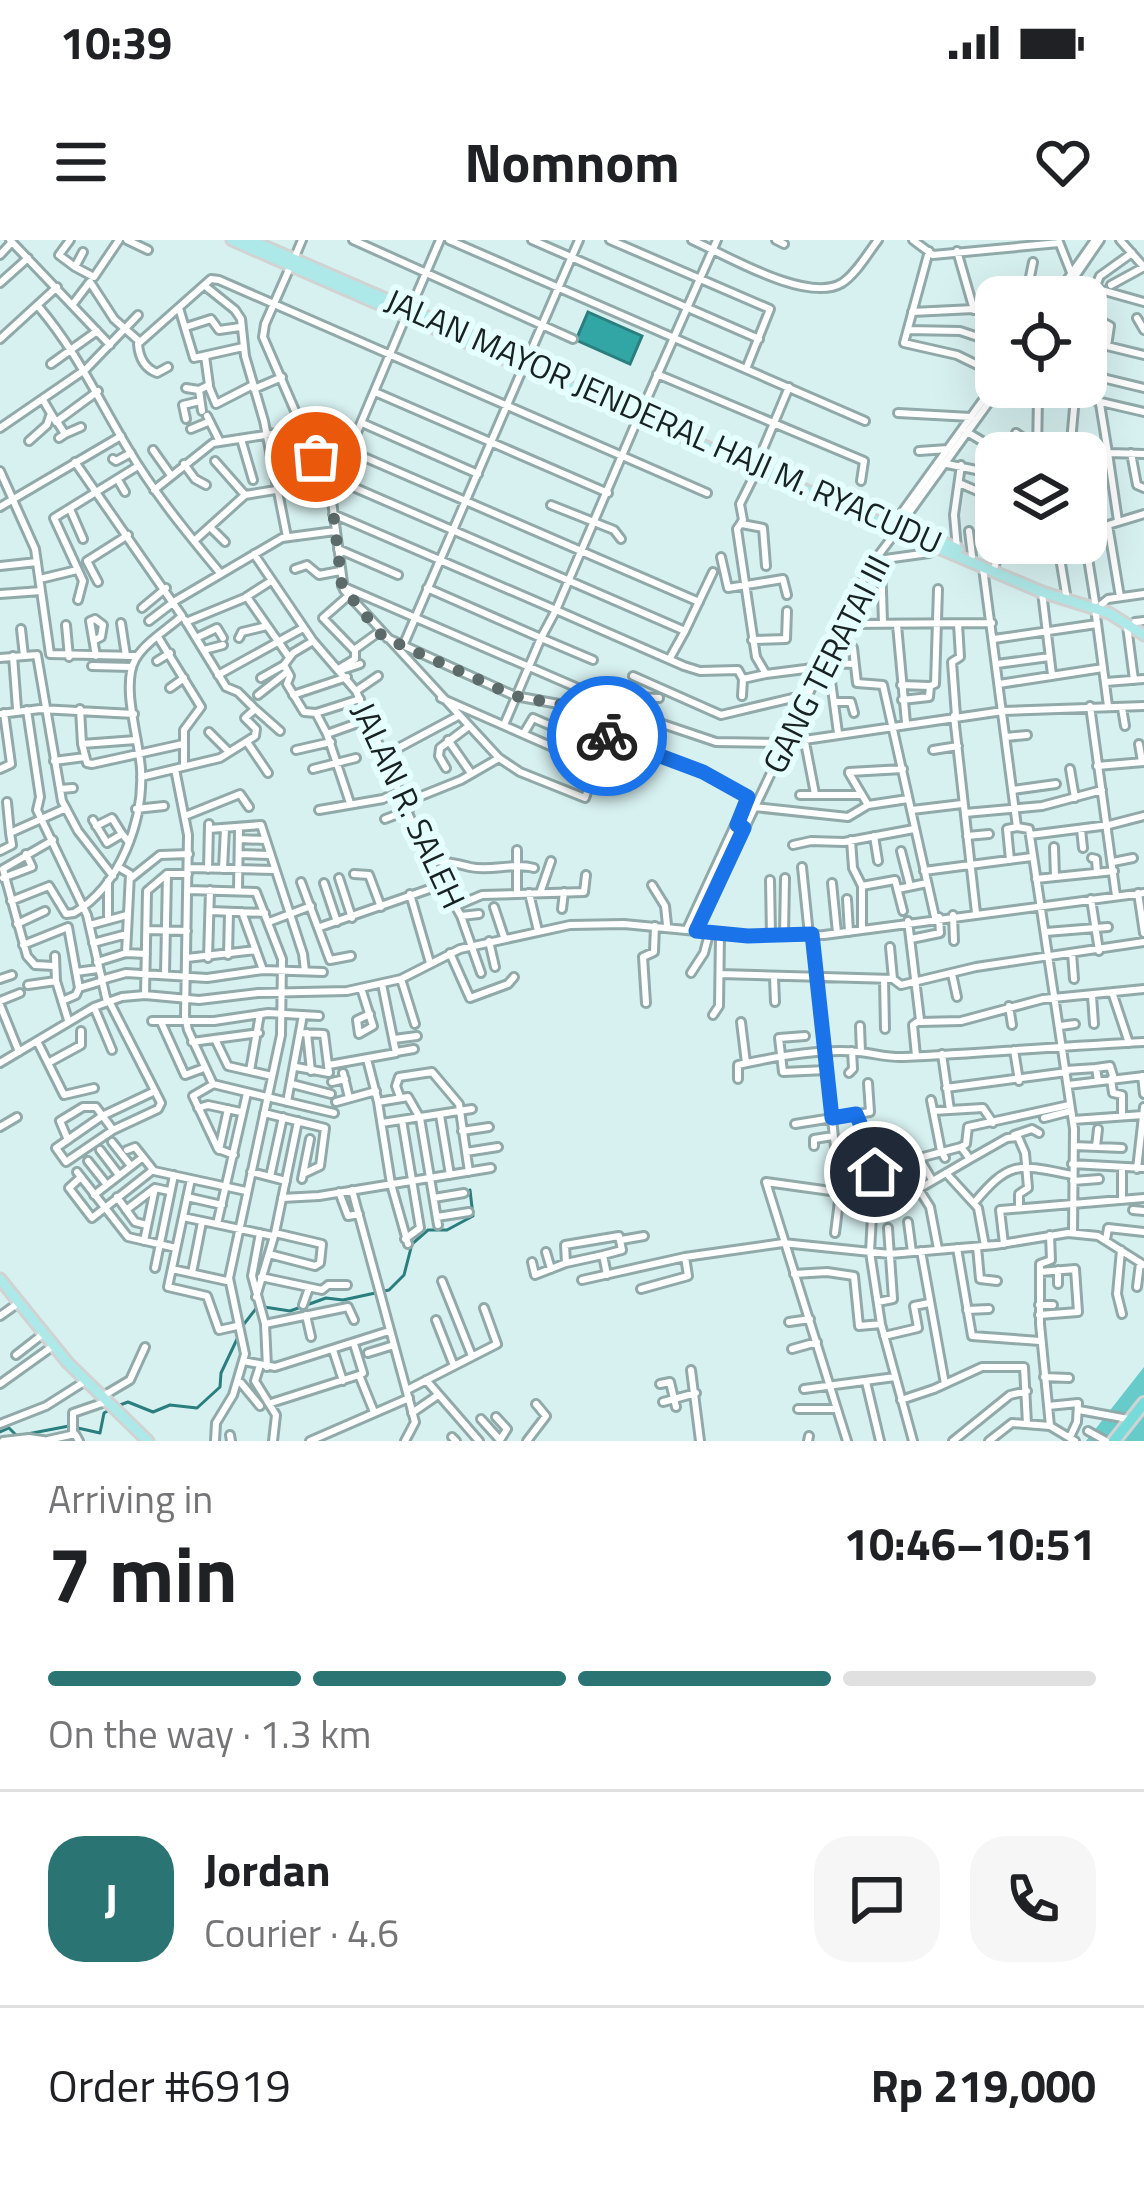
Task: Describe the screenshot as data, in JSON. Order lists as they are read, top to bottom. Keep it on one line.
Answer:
{"streets":{"main road":["JALAN MAYOR JENDERAL HAJI M. RYACUDU"],"street":["GANG TERATAI III","JALAN R. SALEH"]},"crossings":[["JALAN MAYOR JENDERAL HAJI M. RYACUDU","GANG TERATAI III"]],"page":{"status":"10:39","header":"Nomnom","heading":["7 min","Arriving in","10:46–10:51"],"panel":["Jordan","Courier · 4.6","Order #6919","Rp 219,000"],"bar":"On the way · 1.3 km","round":"J"}}
